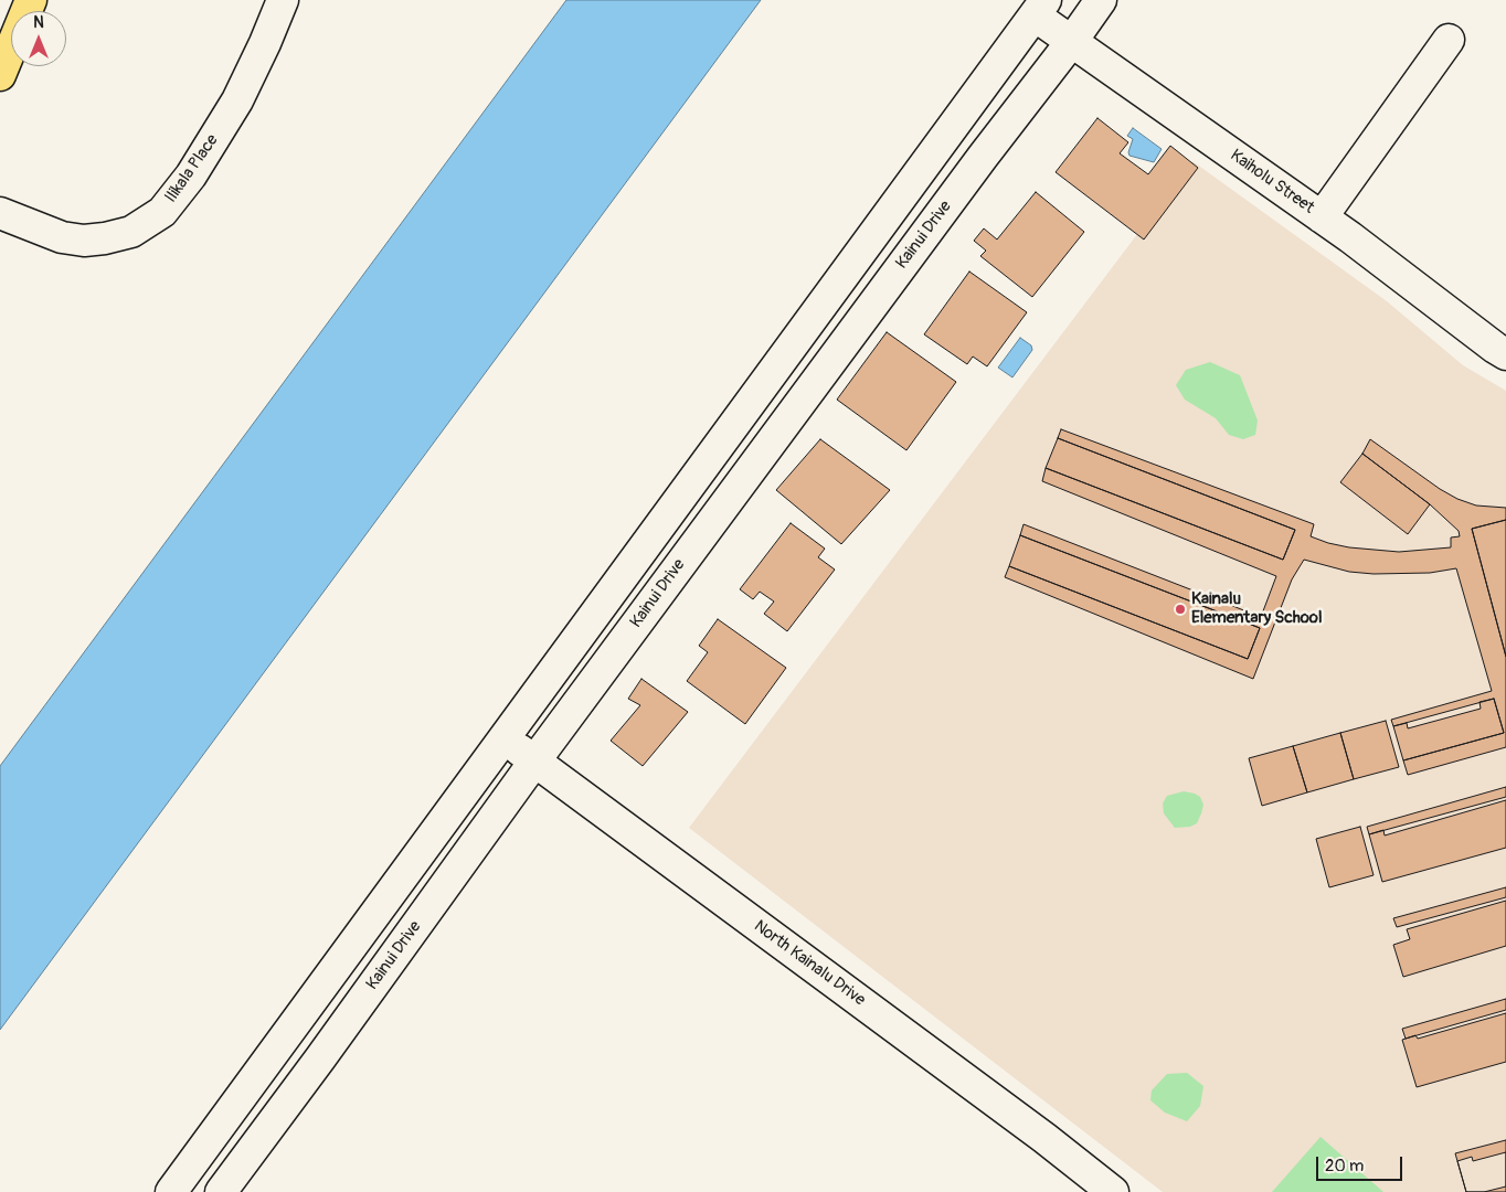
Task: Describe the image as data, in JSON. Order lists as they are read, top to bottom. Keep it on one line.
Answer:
{"streets":{"street":["Ilikala Place","Kaiholu Street","Kainui Drive","North Kainalu Drive"]},"crossings":[["Kaiholu Street","Kainui Drive"],["Kainui Drive","North Kainalu Drive"]],"places":["Kainalu Elementary School"],"scale_bar":"20 m","north":"top"}
